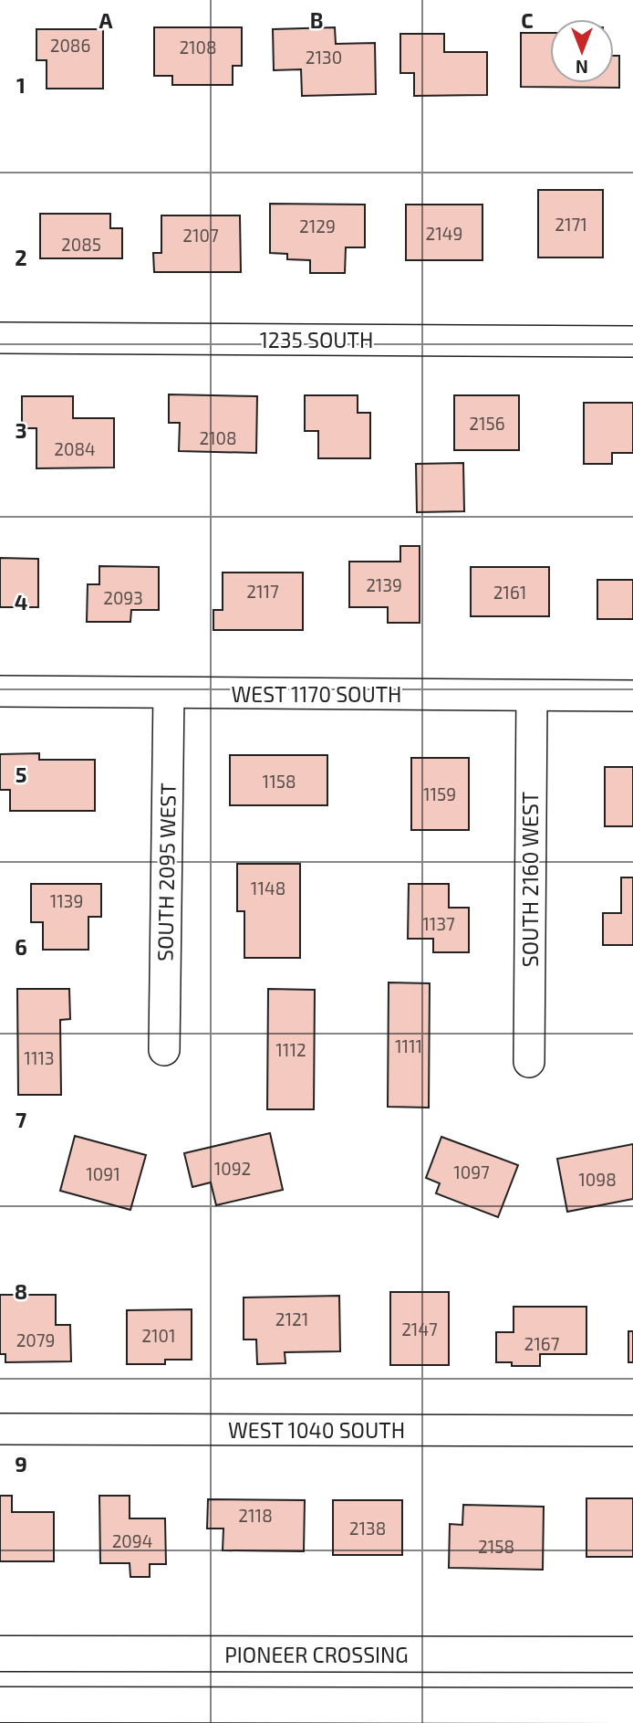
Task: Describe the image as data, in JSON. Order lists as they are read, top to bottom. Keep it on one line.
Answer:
{"streets":{"highway":["PIONEER CROSSING"],"street":["1235 SOUTH","WEST 1170 SOUTH","SOUTH 2095 WEST","SOUTH 2160 WEST","WEST 1040 SOUTH"]},"crossings":[["WEST 1170 SOUTH","SOUTH 2095 WEST"],["WEST 1170 SOUTH","SOUTH 2160 WEST"]],"house_numbers":["2086","2108","2130","2171","2129","2149","2107","2085","2156","2108","2084","2139","2117","2161","2093","1158","1159","1148","1139","1137","1111","1112","1113","1092","1097","1091","1098","2121","2147","2101","2079","2167","2118","2138","2094","2158"],"north":"bottom","grid":{"columns":["A","B","C"],"rows":["1","2","3","4","5","6","7","8","9"]}}
